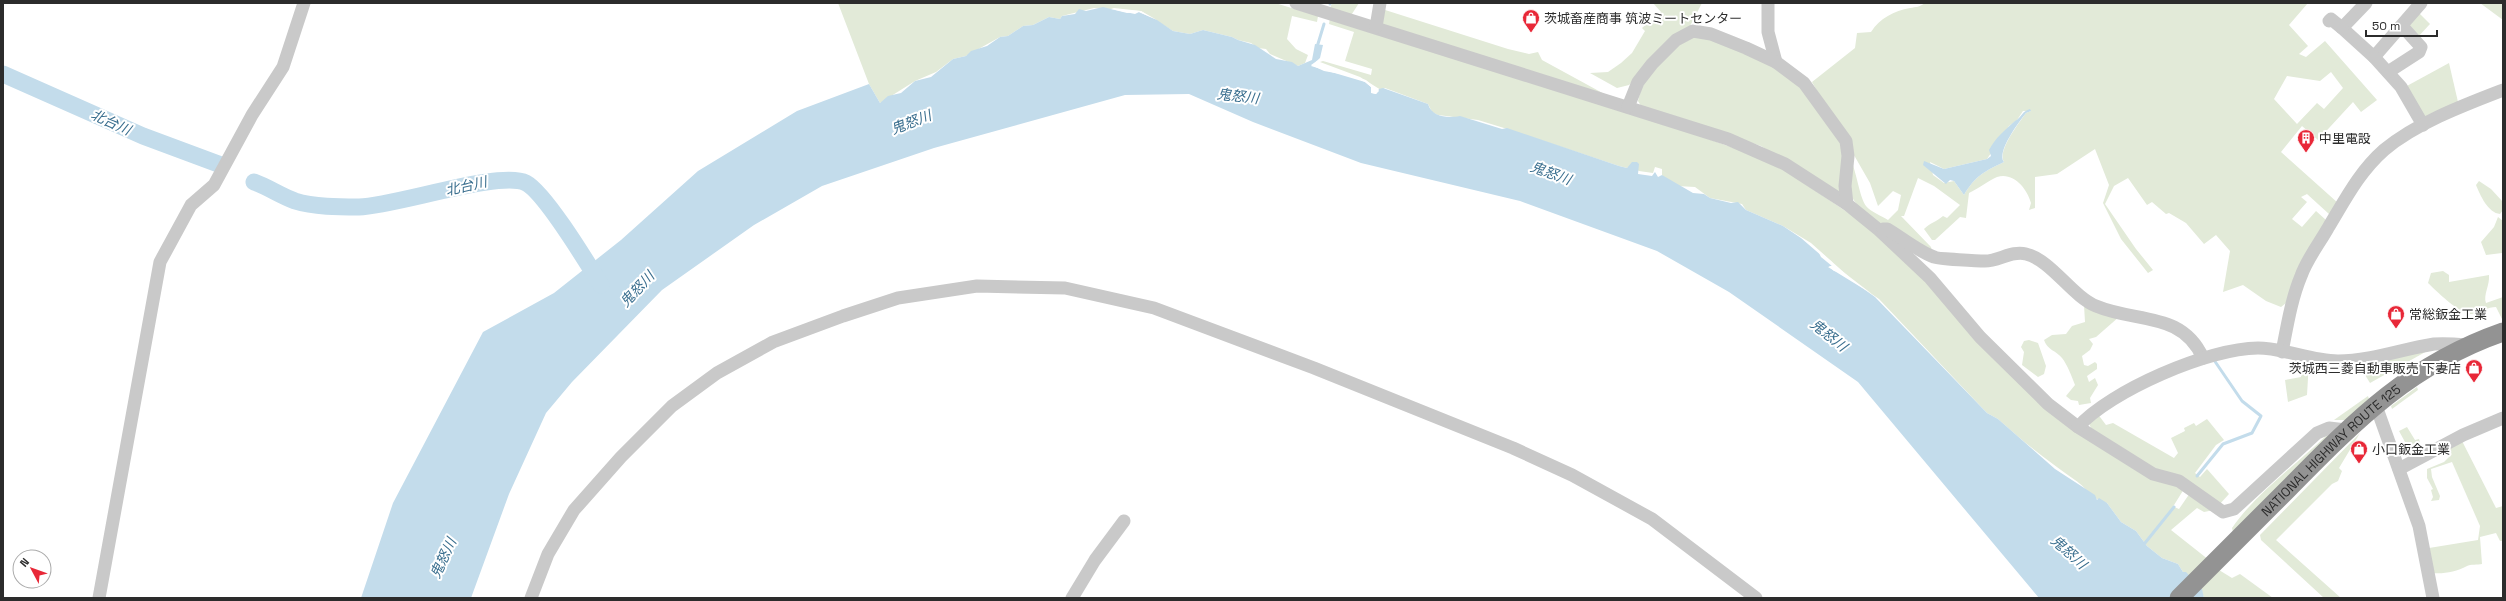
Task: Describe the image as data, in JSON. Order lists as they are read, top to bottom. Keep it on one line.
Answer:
{"streets":{"highway":["NATIONAL HIGHWAY ROUTE 125"]},"water":["鬼怒川","北台川"],"places":{"shop":["茨城畜産商事 筑波ミートセンター","常総鈑金工業","茨城西三菱自動車販売 下妻店","小口鈑金工業"],"building":["中里電設"]},"scale_bar":"50 m","north":"top left"}
